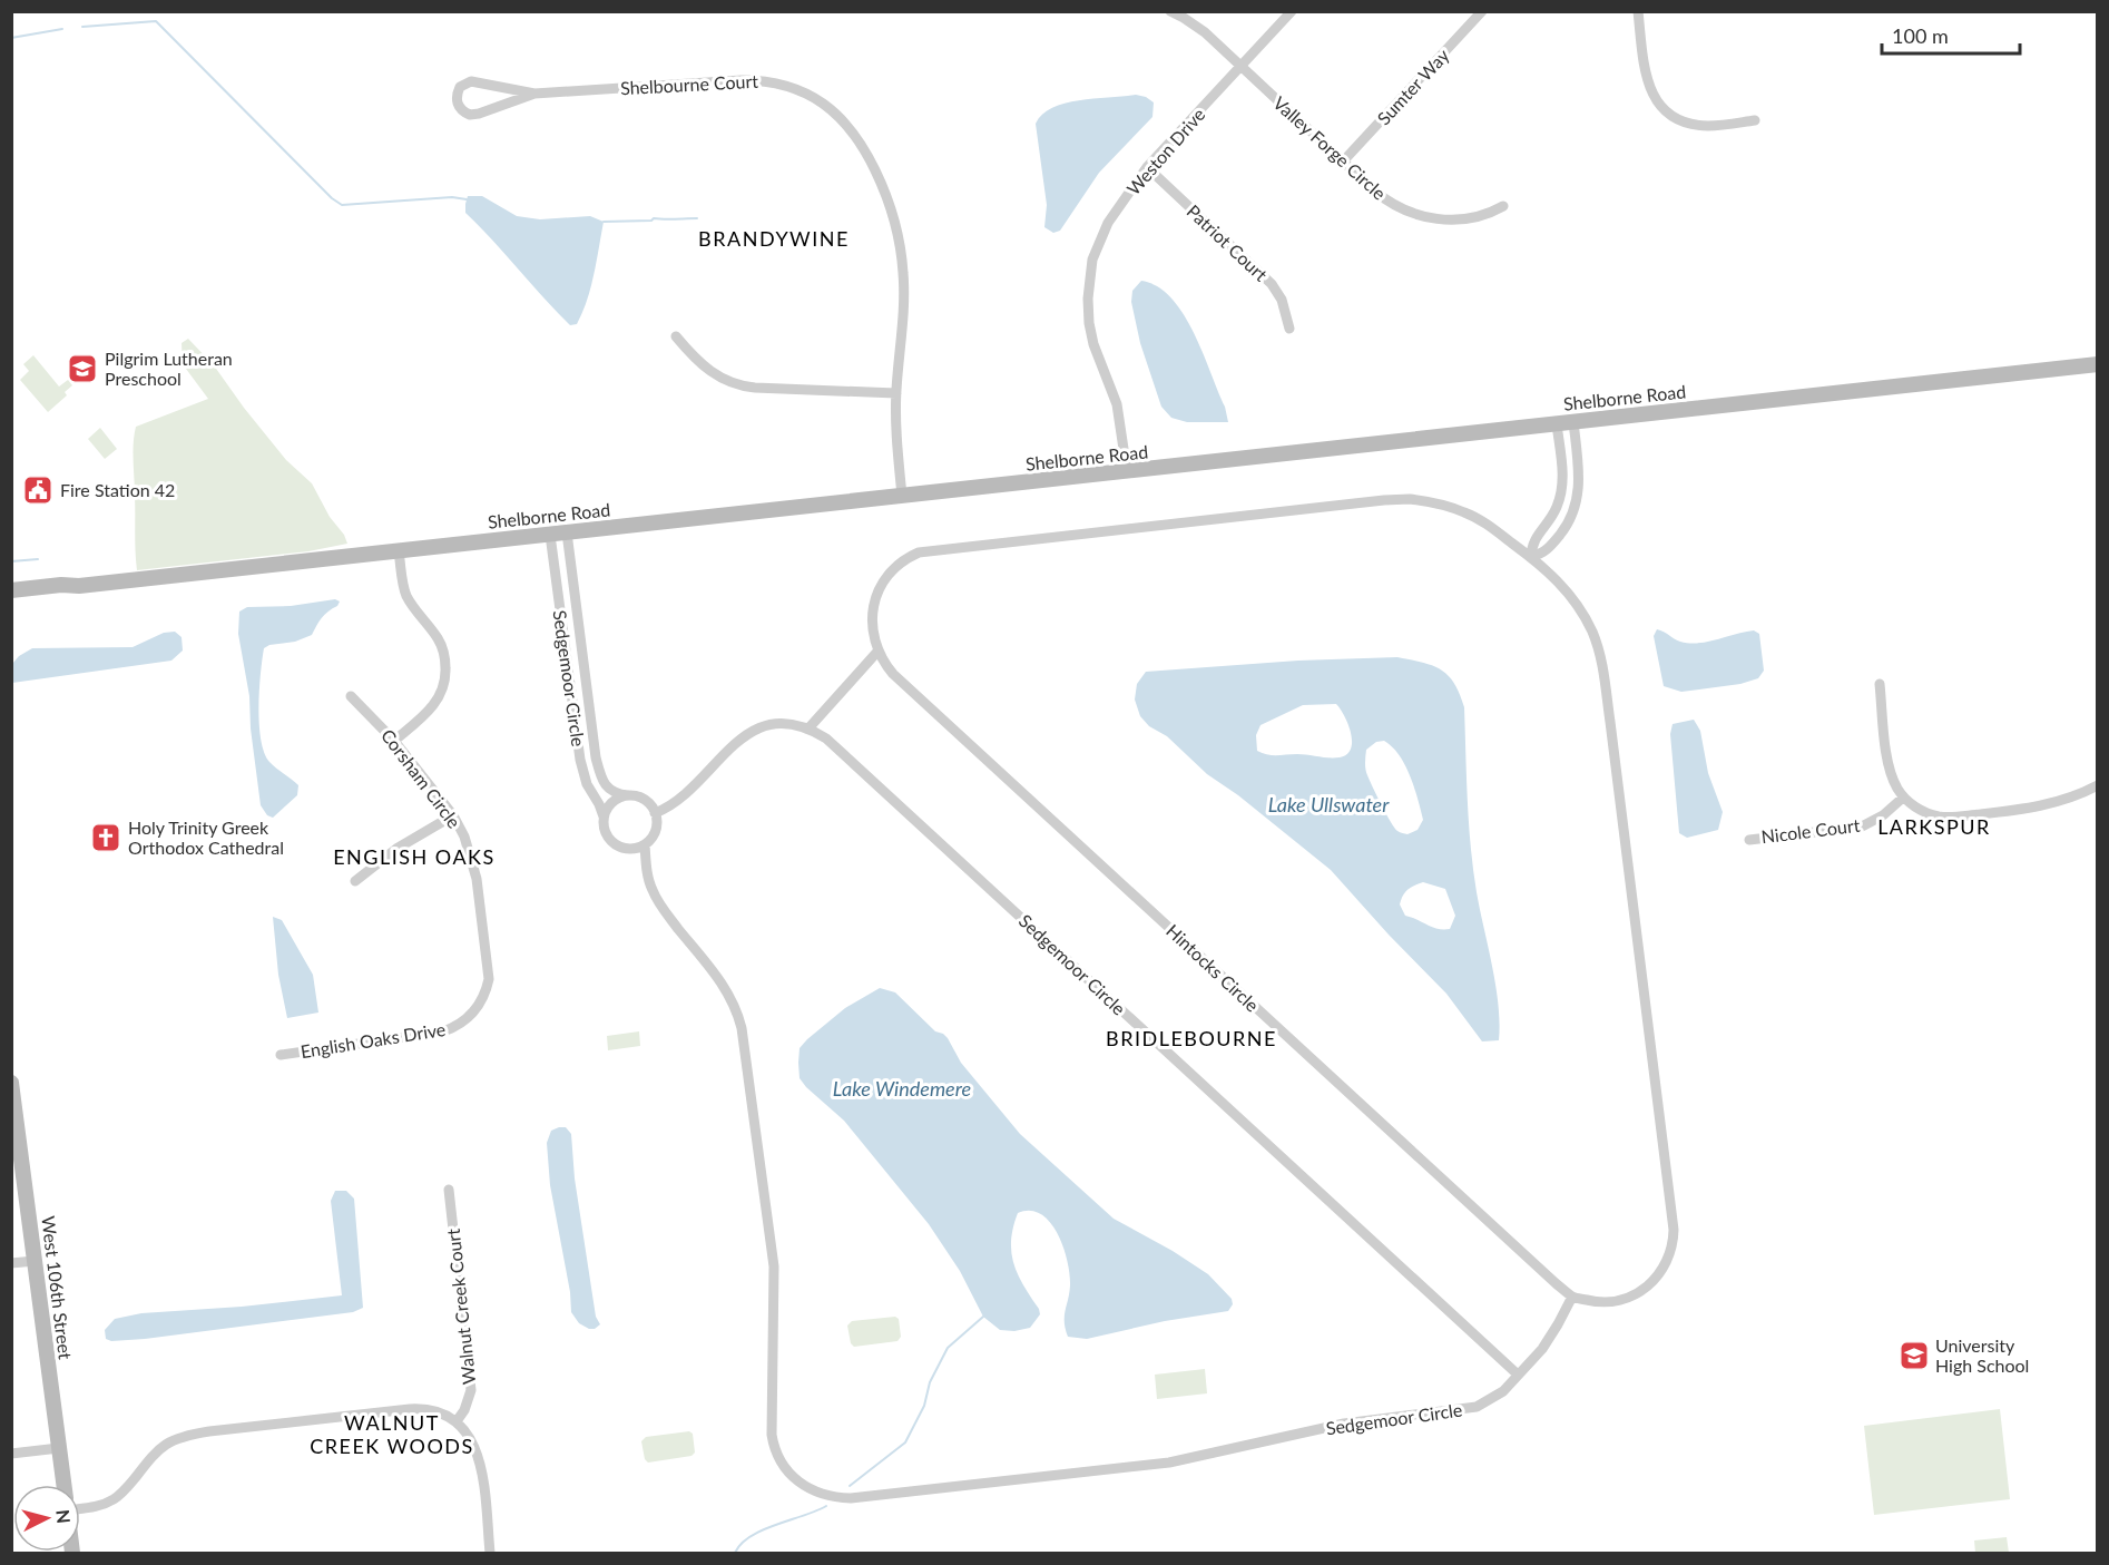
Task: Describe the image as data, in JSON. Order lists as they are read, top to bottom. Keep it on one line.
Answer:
{"streets":{"street":["Shelbourne Court","Sumter Way","Valley Forge Circle","Weston Drive","Patriot Court","Shelborne Road","Sedgemoor Circle","Corsham Circle","Nicole Court","Hintocks Circle","English Oaks Drive","West 106th Street","Walnut Creek Court"]},"crossings":[["Shelbourne Court","Shelborne Road"],["Sumter Way","Valley Forge Circle"],["Valley Forge Circle","Weston Drive"],["Weston Drive","Patriot Court"],["Weston Drive","Shelborne Road"],["Shelborne Road","Sedgemoor Circle"],["Corsham Circle","English Oaks Drive"]],"districts":["BRANDYWINE","LARKSPUR","ENGLISH OAKS","BRIDLEBOURNE","WALNUT CREEK WOODS"],"water":["Lake Ullswater","Lake Windemere"],"places":{"school or university":["Pilgrim Lutheran Preschool","University High School"],"public building":["Fire Station 42"],"church":["Holy Trinity Greek Orthodox Cathedral"]},"scale_bar":"100 m","north":"right"}
